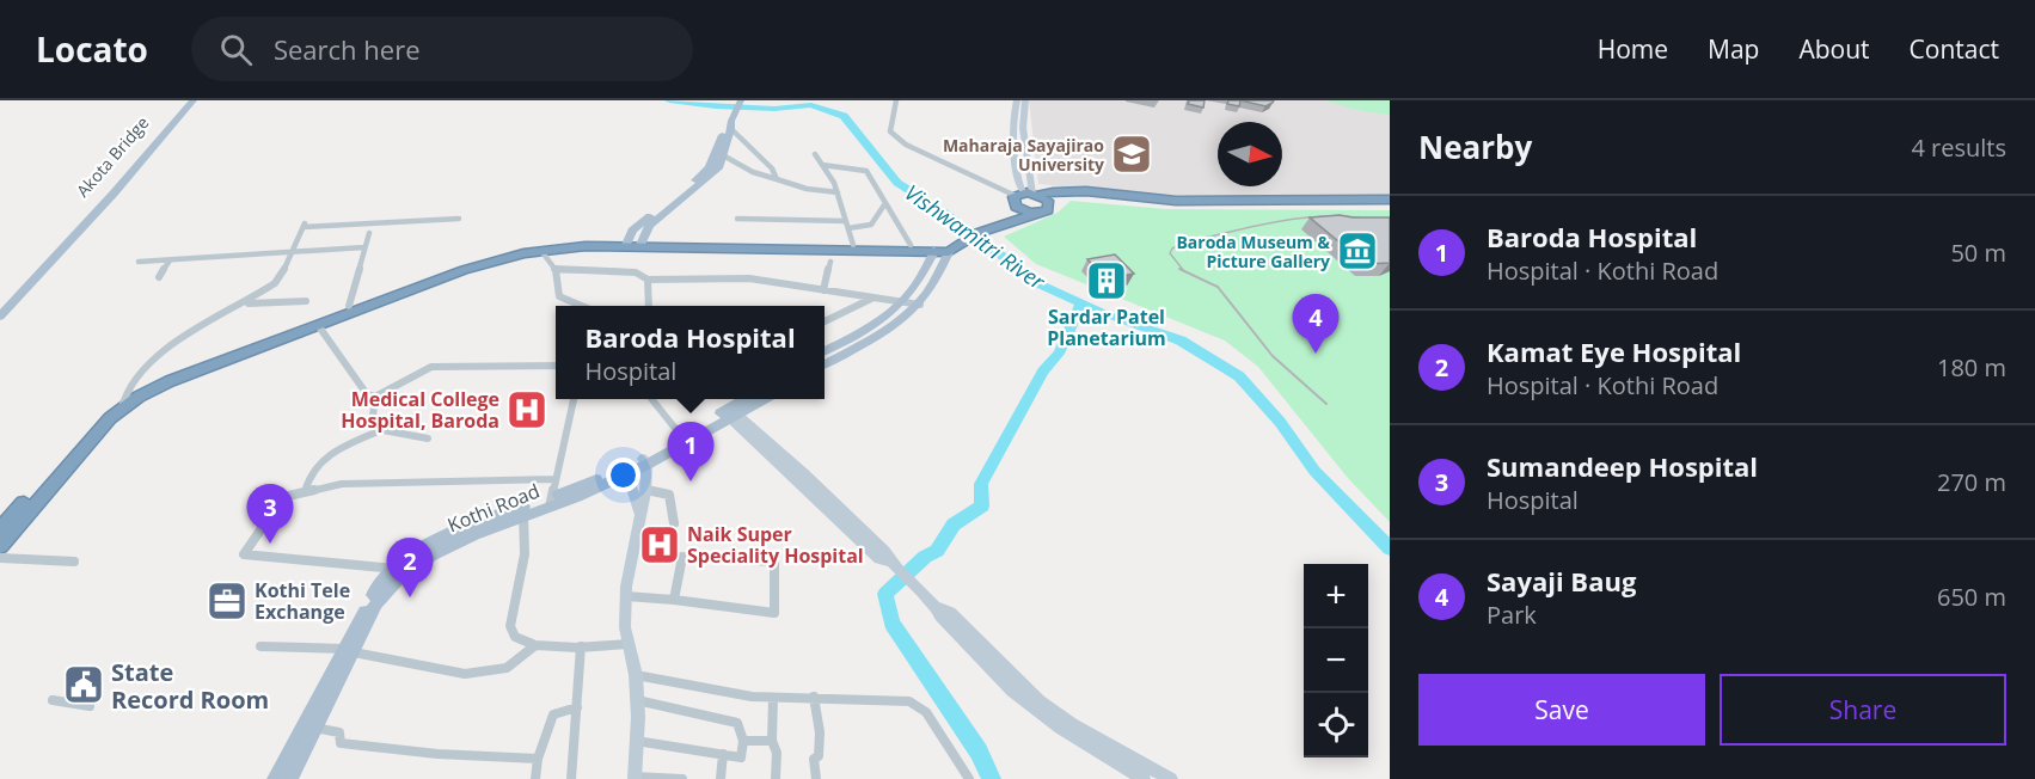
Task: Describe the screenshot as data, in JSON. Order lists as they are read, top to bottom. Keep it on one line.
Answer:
{"streets":{"main road":["Akota Bridge","Kothi Road"]},"water":["Vishwamitri River"],"places":{"school or university":["Maharaja Sayajirao University"],"museum":["Baroda Museum & Picture Gallery"],"building":["Sardar Patel Planetarium"],"hospital":["Medical College Hospital, Baroda","Naik Super Speciality Hospital"],"office":["Kothi Tele Exchange"],"public building":["State Record Room"]},"north":"right","page":{"header":"Locato","search":"Search here","nav":["Home","Map","About","Contact"],"heading":["Nearby","4 results"],"list":[{"mark":"1","name":"Baroda Hospital","note":"Hospital · Kothi Road","value":"50 m"},{"mark":"2","name":"Kamat Eye Hospital","note":"Hospital · Kothi Road","value":"180 m"},{"mark":"3","name":"Sumandeep Hospital","note":"Hospital","value":"270 m"},{"mark":"4","name":"Sayaji Baug","note":"Park","value":"650 m"}],"pins":["4","1","3","2"],"popup":["Baroda Hospital","Hospital"],"map_buttons":["+","−"],"buttons":["Save","Share"]}}
